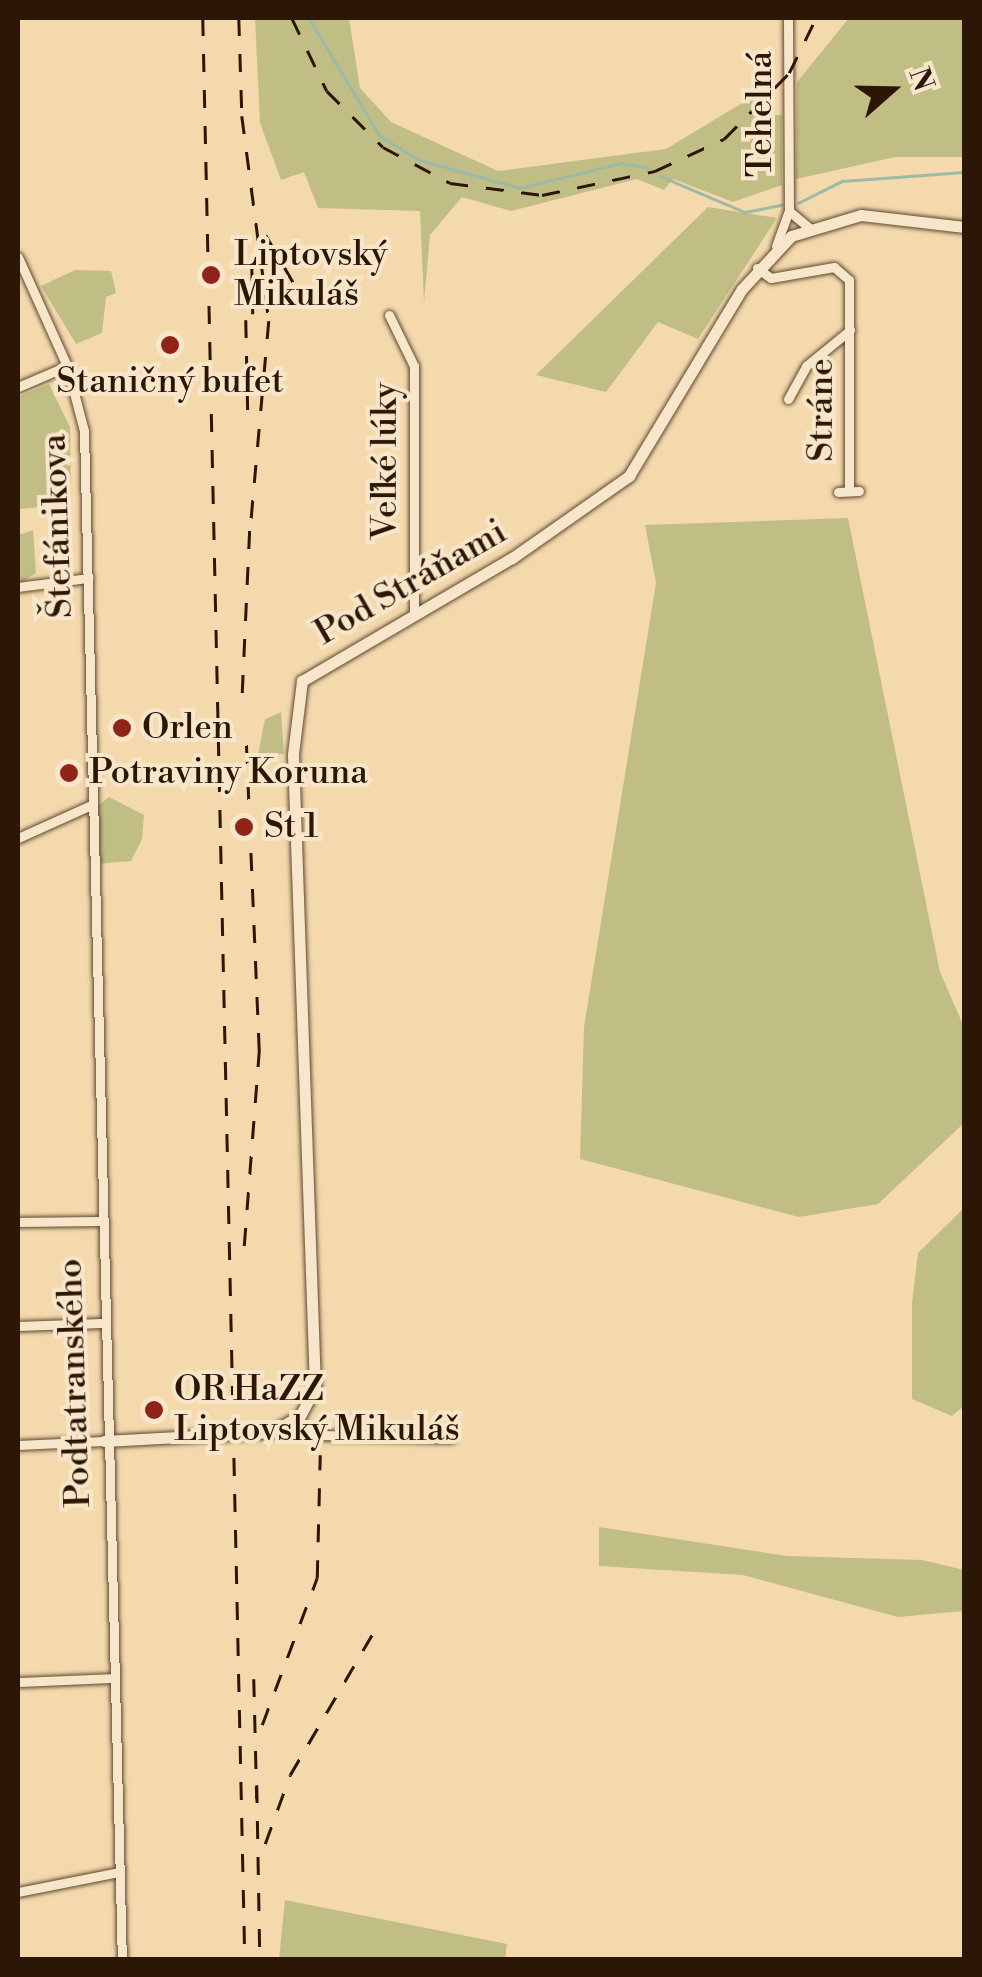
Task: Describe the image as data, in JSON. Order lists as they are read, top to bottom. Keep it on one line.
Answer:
{"streets":{"street":["Tehelná","Stráne","Veľké lúky","Štefánikova","Pod Stráňami","Podtatranského"]},"crossings":[["Tehelná","Pod Stráňami"],["Stráne","Pod Stráňami"],["Veľké lúky","Pod Stráňami"],["Štefánikova","Podtatranského"]],"places":["Liptovský Mikuláš","Staničný bufet","Orlen","Potraviny Koruna","St 1","OR HaZZ Liptovský Mikuláš"],"north":"right"}
